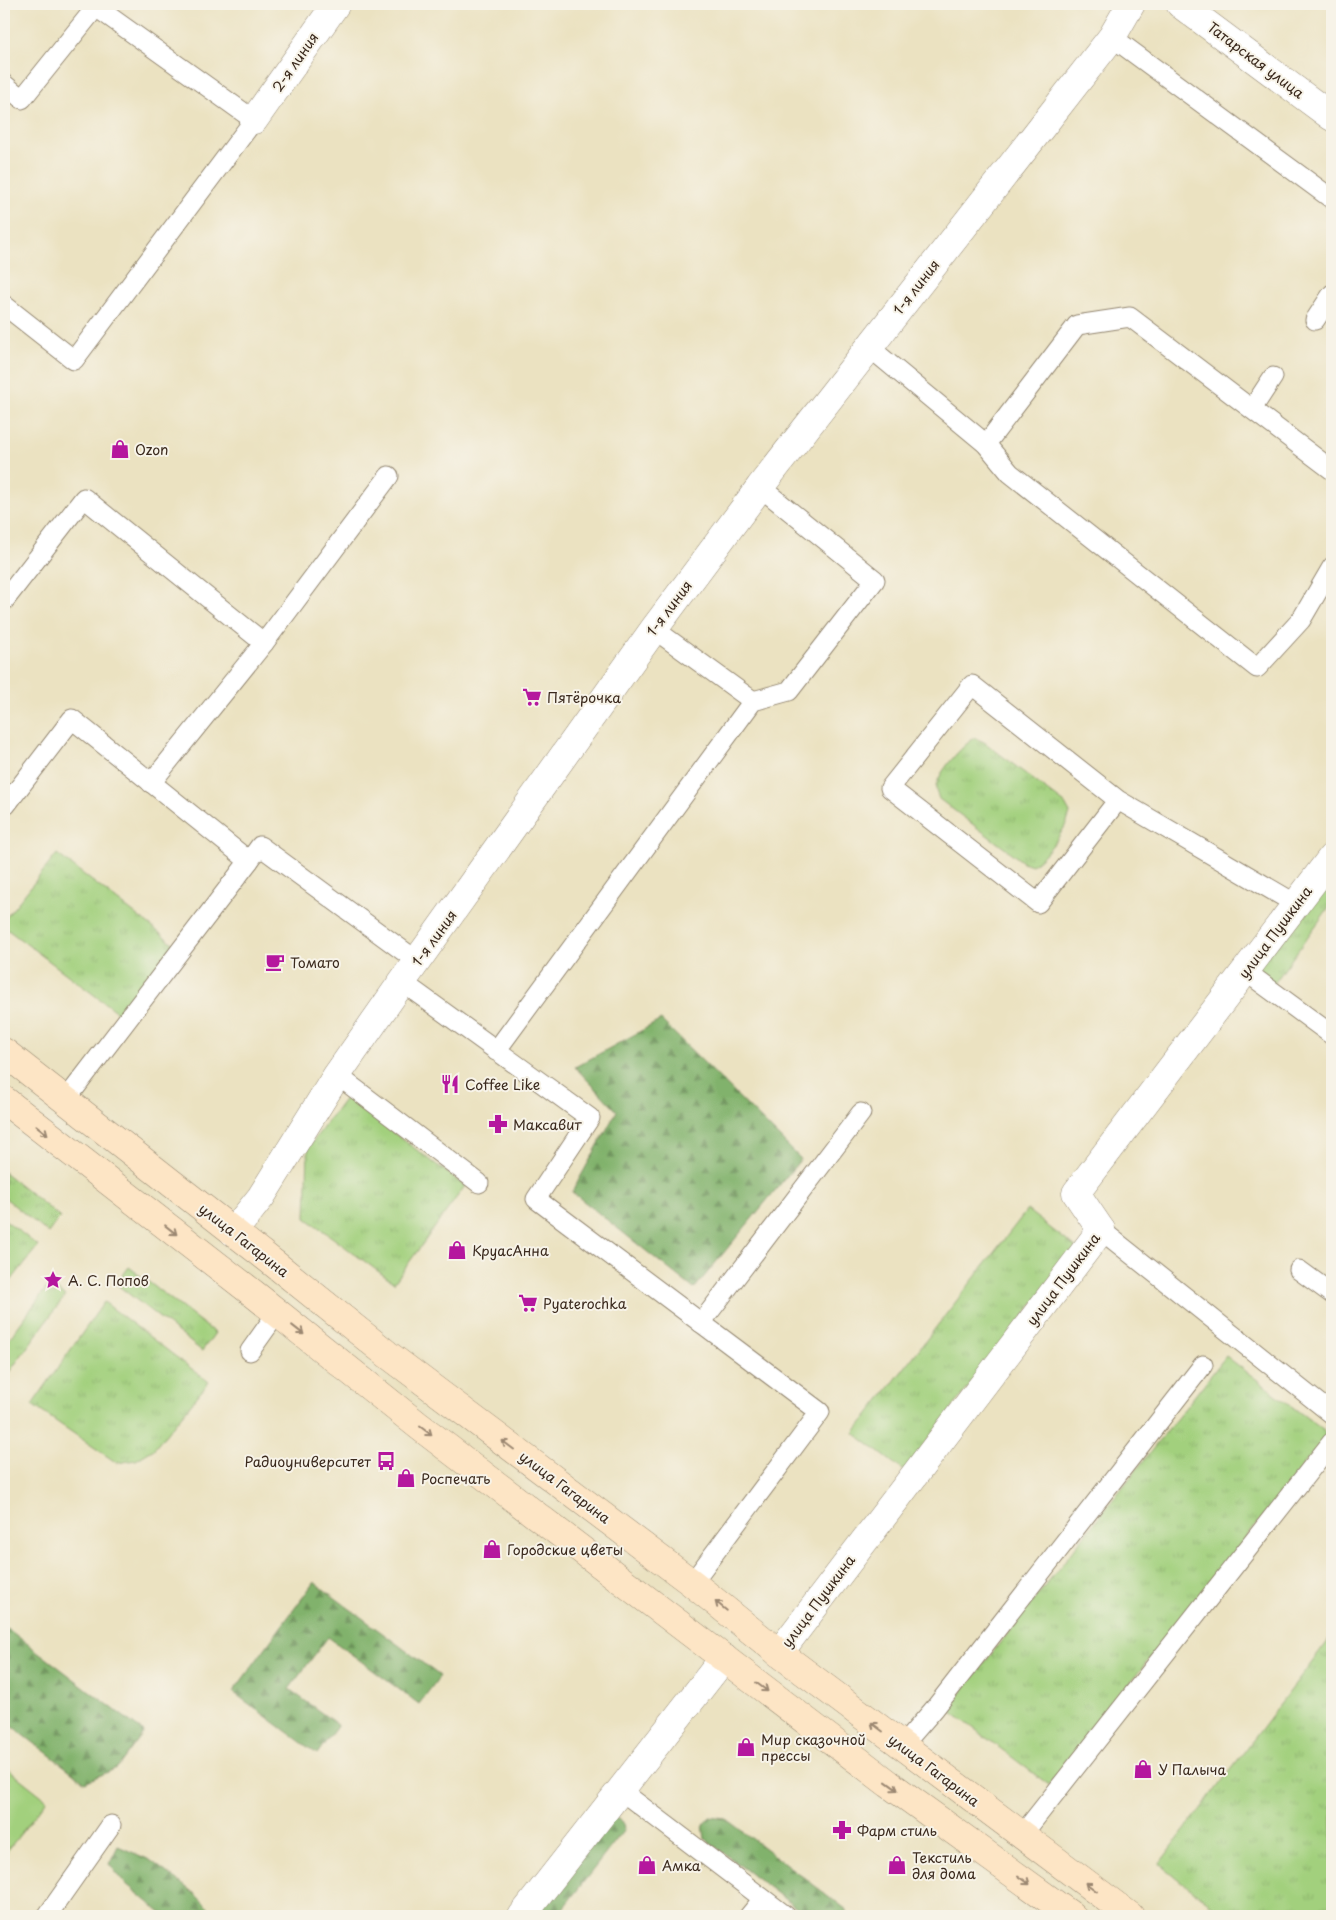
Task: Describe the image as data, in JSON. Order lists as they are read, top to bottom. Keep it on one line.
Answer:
{"streets":{"main road":["улица Гагарина"],"street":["Татарская улица","2-я линия","1-я линия","улица Пушкина"]},"crossings":[["1-я линия","улица Гагарина"],["улица Пушкина","улица Гагарина"]],"places":{"shop":["Ozon","КруасАнна","Роспечать","Городские цветы","Мир сказочной прессы","У Палыча","Амка","Текстиль для дома"],"supermarket":["Пятёрочка","Pyaterochka"],"cafe":["Томато"],"restaurant":["Coffee Like"],"pharmacy":["Максавит","Фарм стиль"],"place":["А. С. Попов"],"bus stop":["Радиоуниверситет"]}}
